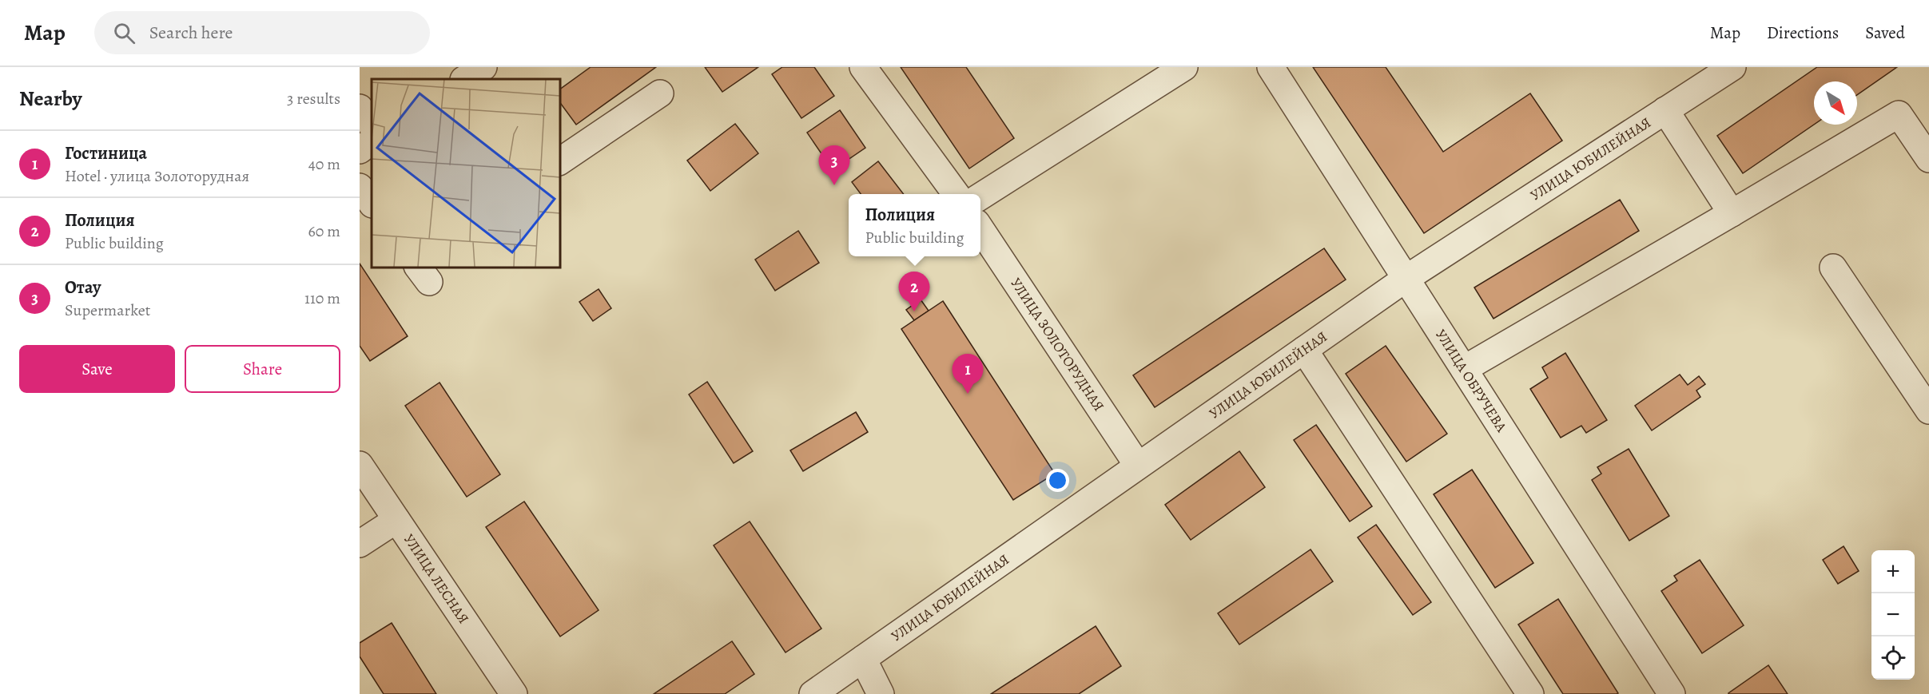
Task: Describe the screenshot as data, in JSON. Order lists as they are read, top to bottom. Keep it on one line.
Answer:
{"streets":{"street":["УЛИЦА ЮБИЛЕЙНАЯ","УЛИЦА ЗОЛОТОРУДНАЯ","УЛИЦА ОБРУЧЕВА","УЛИЦА ЛЕСНАЯ"]},"crossings":[["УЛИЦА ЮБИЛЕЙНАЯ","УЛИЦА ЗОЛОТОРУДНАЯ"],["УЛИЦА ЮБИЛЕЙНАЯ","УЛИЦА ОБРУЧЕВА"]],"north":"bottom right","page":{"header":"Map","search":"Search here","nav":["Map","Directions","Saved"],"heading":["Nearby","3 results"],"list":[{"mark":"1","name":"Гостиница","note":"Hotel · улица Золоторудная","value":"40 m"},{"mark":"2","name":"Полиция","note":"Public building","value":"60 m"},{"mark":"3","name":"Отау","note":"Supermarket","value":"110 m"}],"pins":["3","2","1"],"popup":["Полиция","Public building"],"buttons":["Save","Share"],"map_buttons":["+","−"]}}
